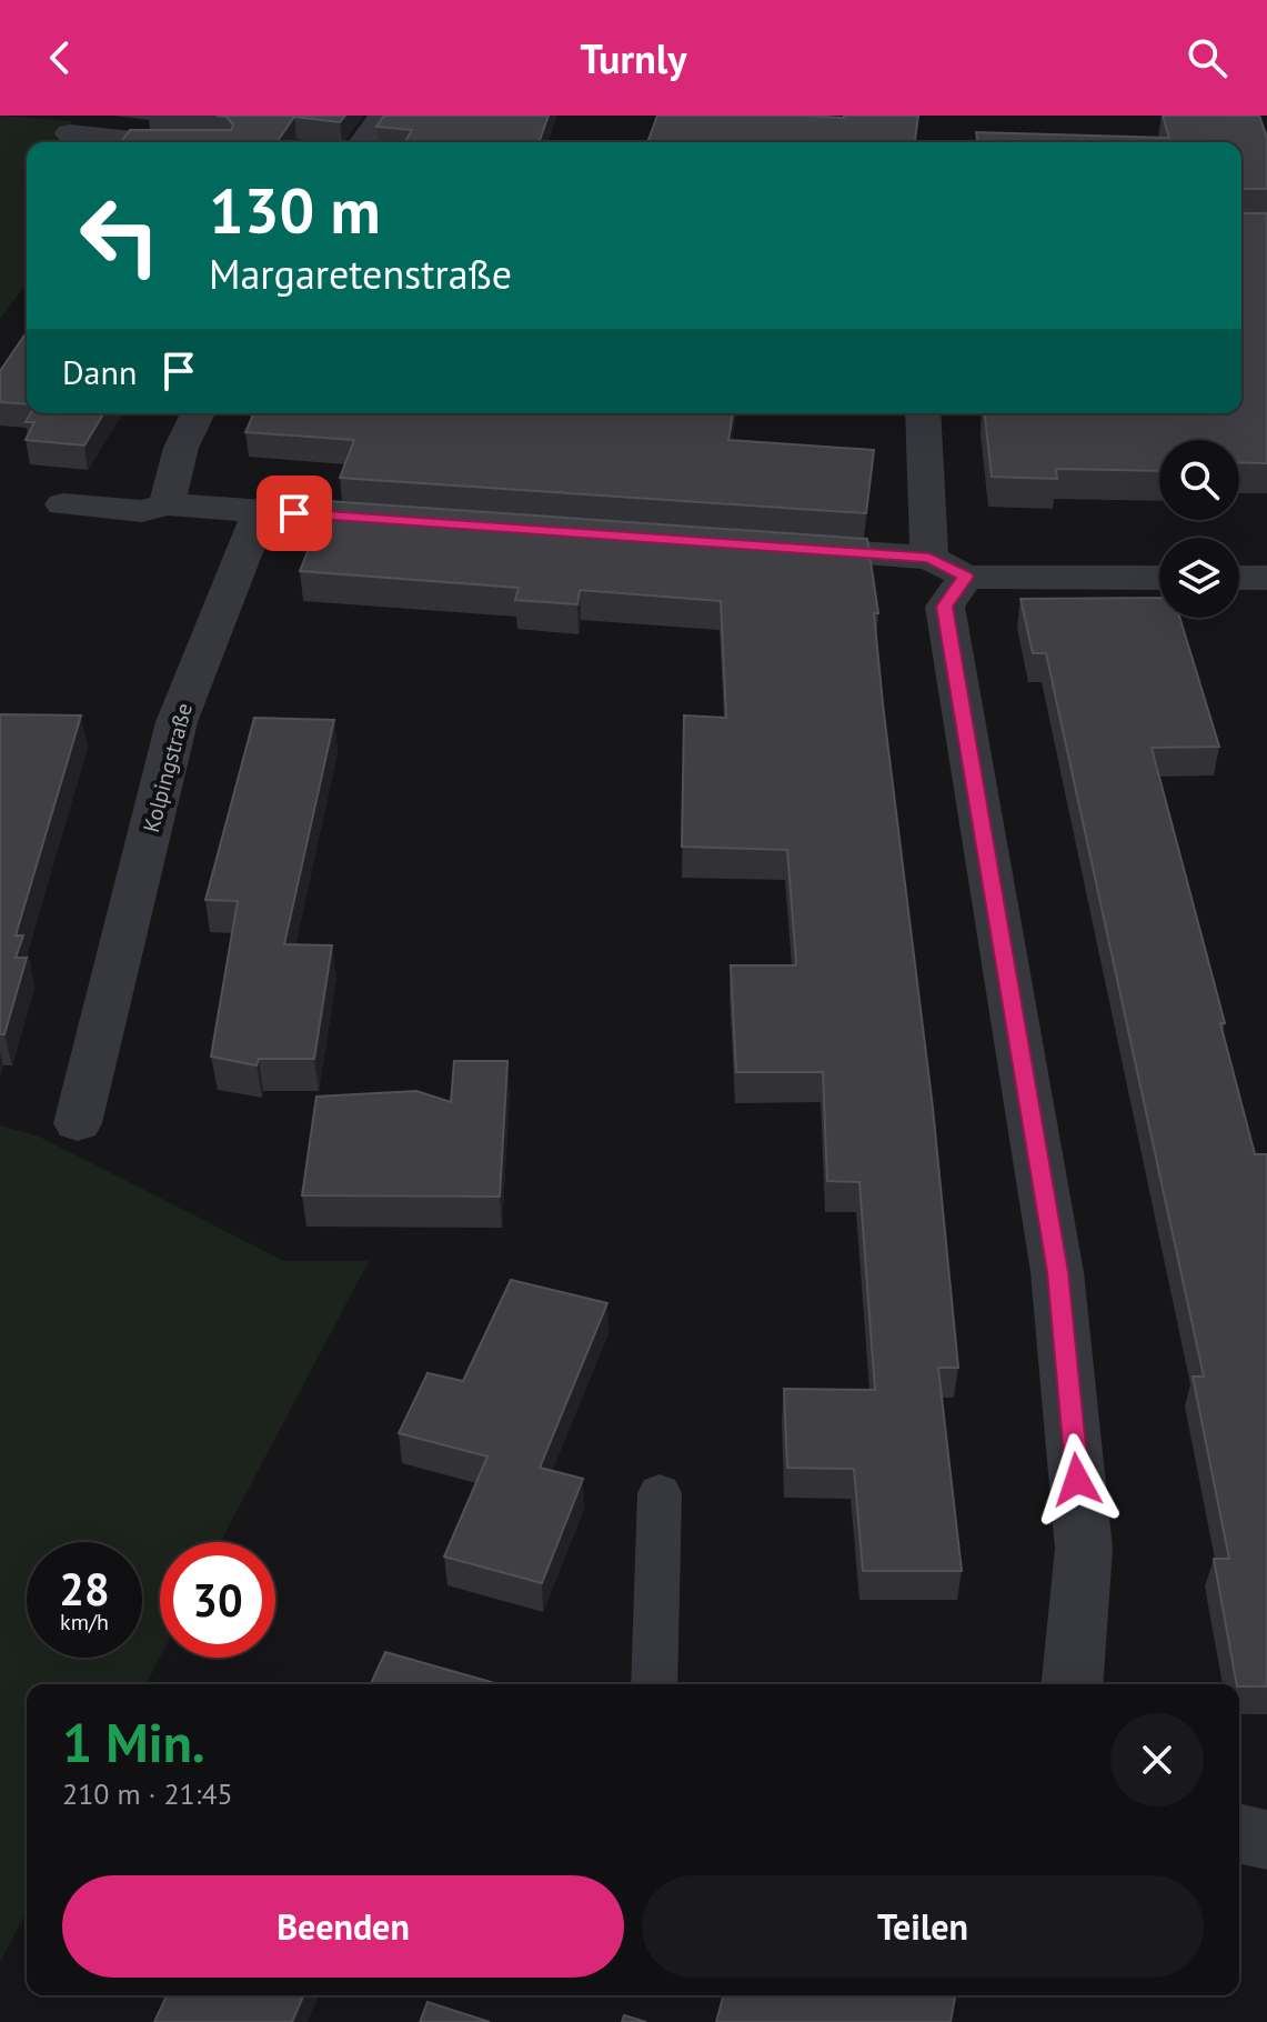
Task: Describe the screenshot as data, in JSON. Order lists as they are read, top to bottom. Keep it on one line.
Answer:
{"streets":{"street":["Kolpingstraße"]},"page":{"header":"Turnly","turn":["130 m","Margaretenstraße"],"then":"Dann","speed":"28 km/h","limit":"30","heading":["1 Min.","210 m · 21:45"],"buttons":["Beenden","Teilen"]}}
